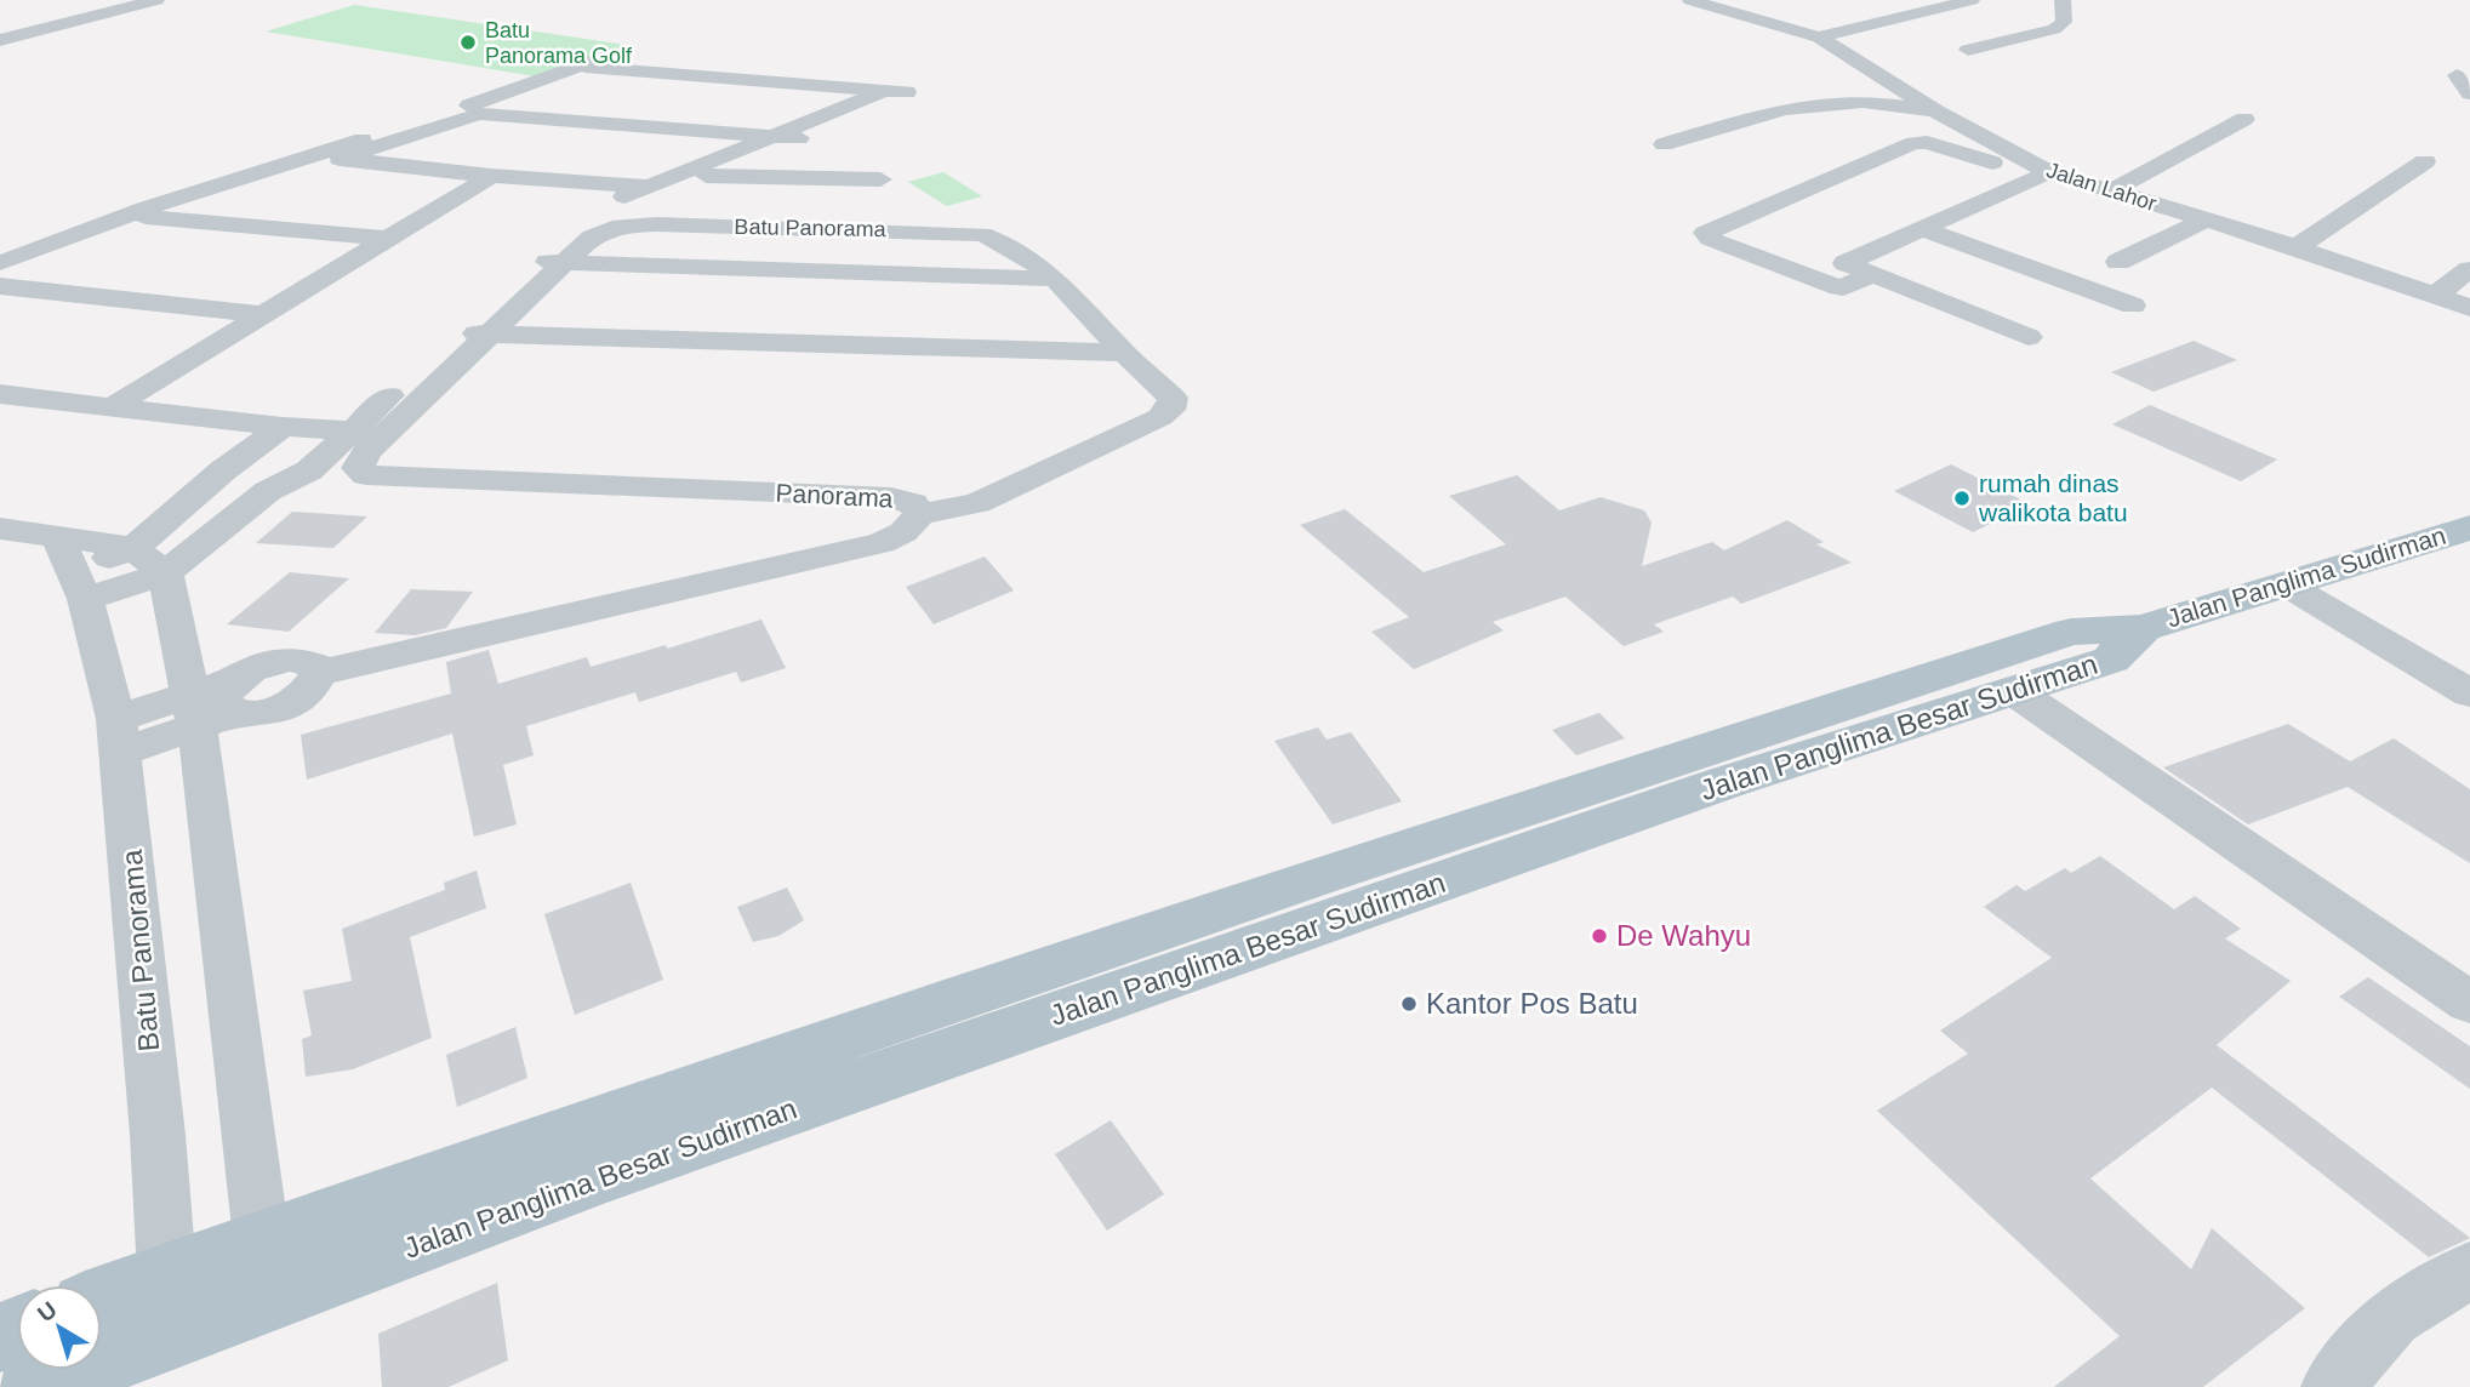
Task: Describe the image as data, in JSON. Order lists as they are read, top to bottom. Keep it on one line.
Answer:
{"streets":{"main road":["Jalan Panglima Sudirman","Jalan Panglima Besar Sudirman"],"street":["Jalan Lahor","Batu Panorama","Panorama"]},"crossings":[["Batu Panorama","Panorama"],["Batu Panorama","Jalan Panglima Besar Sudirman"],["Jalan Panglima Sudirman","Jalan Panglima Besar Sudirman"]],"places":["Batu Panorama Golf","rumah dinas walikota batu","De Wahyu","Kantor Pos Batu"],"north":"top left"}
